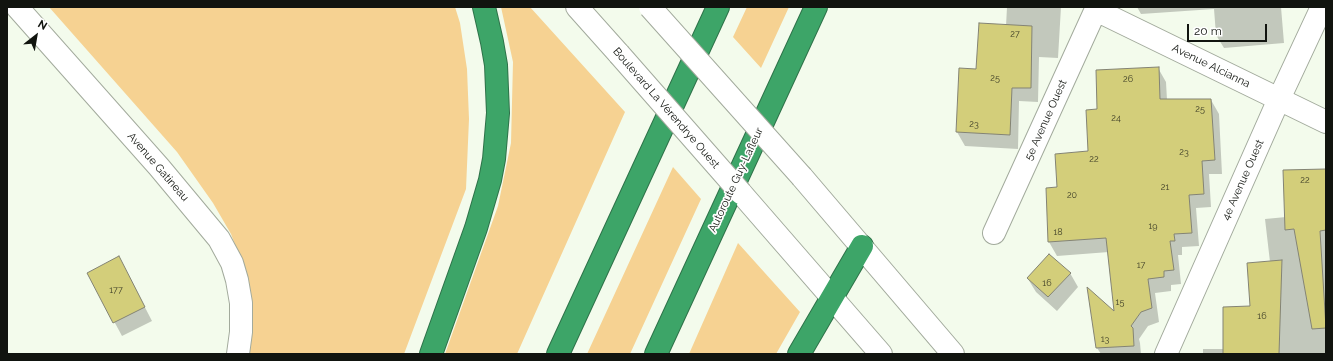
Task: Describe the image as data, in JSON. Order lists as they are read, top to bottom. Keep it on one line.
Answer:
{"streets":{"highway":["Autoroute Guy-Lafleur"],"street":["Avenue Alcianna","Boulevard La Vérendrye Ouest","5e Avenue Ouest","Avenue Gatineau","4e Avenue Ouest"]},"crossings":[["Avenue Alcianna","5e Avenue Ouest"],["Avenue Alcianna","4e Avenue Ouest"]],"house_numbers":["27","25","26","25","24","23","23","22","22","21","20","19","18","17","16","177","15","16","13"],"scale_bar":"20 m","north":"top right"}
